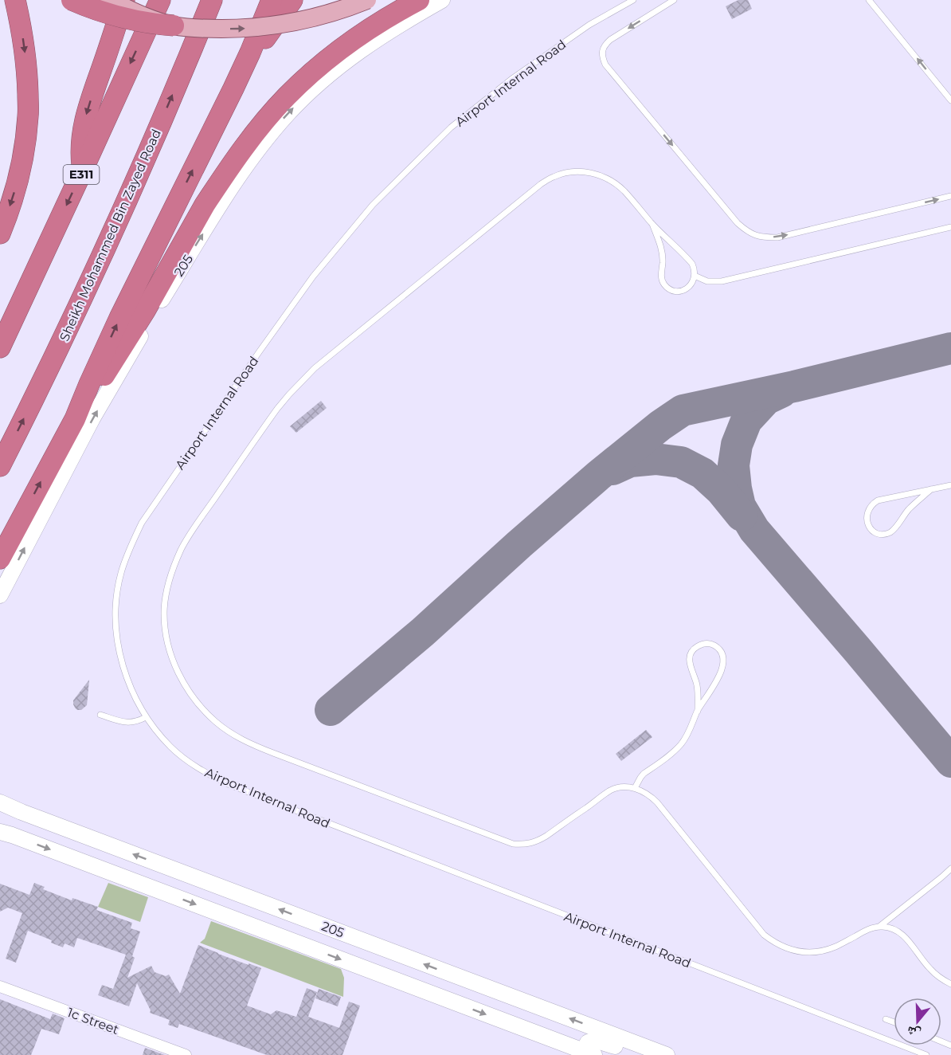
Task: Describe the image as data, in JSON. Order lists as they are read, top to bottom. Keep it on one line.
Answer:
{"streets":{"highway":["E311","Sheikh Mohammed Bin Zayed Road"],"street":["205","1c Street"],"lane":["Airport Internal Road"]},"north":"bottom"}
